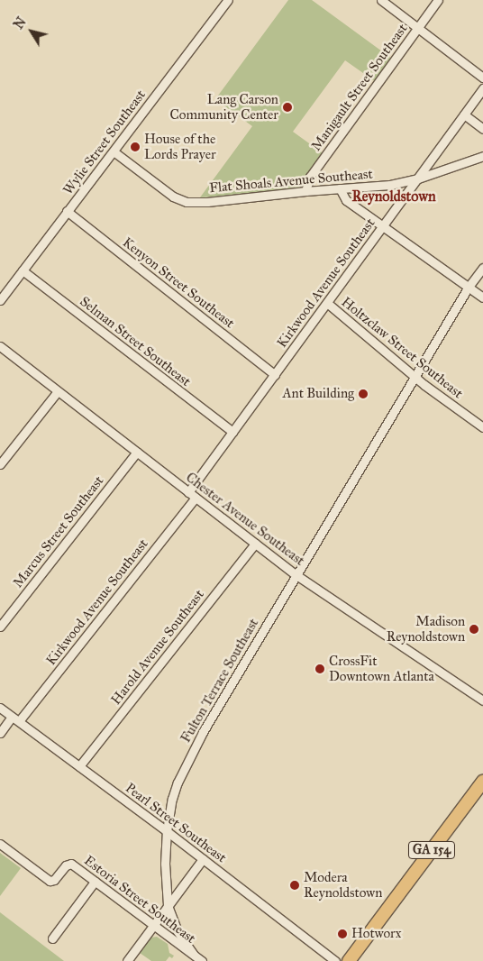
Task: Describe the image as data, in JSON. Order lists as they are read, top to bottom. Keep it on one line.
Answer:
{"streets":{"main road":["GA 154"],"street":["Manigault Street Southeast","Wylie Street Southeast","Flat Shoals Avenue Southeast","Kenyon Street Southeast","Kirkwood Avenue Southeast","Selman Street Southeast","Holtzclaw Street Southeast","Chester Avenue Southeast","Marcus Street Southeast","Harold Avenue Southeast","Fulton Terrace Southeast","Pearl Street Southeast","Estoria Street Southeast"]},"crossings":[["Manigault Street Southeast","Flat Shoals Avenue Southeast"],["Wylie Street Southeast","Flat Shoals Avenue Southeast"],["Wylie Street Southeast","Kenyon Street Southeast"],["Wylie Street Southeast","Selman Street Southeast"],["Flat Shoals Avenue Southeast","Kirkwood Avenue Southeast"],["Kenyon Street Southeast","Kirkwood Avenue Southeast"],["Kirkwood Avenue Southeast","Selman Street Southeast"],["Kirkwood Avenue Southeast","Holtzclaw Street Southeast"],["Kirkwood Avenue Southeast","Chester Avenue Southeast"],["Kirkwood Avenue Southeast","Pearl Street Southeast"],["Holtzclaw Street Southeast","Fulton Terrace Southeast"],["Chester Avenue Southeast","Marcus Street Southeast"],["Chester Avenue Southeast","Harold Avenue Southeast"],["Chester Avenue Southeast","Fulton Terrace Southeast"],["Harold Avenue Southeast","Pearl Street Southeast"],["Fulton Terrace Southeast","Pearl Street Southeast"],["Fulton Terrace Southeast","Estoria Street Southeast"]],"districts":["Reynoldstown"],"places":["Lang Carson Community Center","House of the Lords Prayer","Ant Building","Madison Reynoldstown","CrossFit Downtown Atlanta","Modera Reynoldstown","Hotworx"],"north":"top left"}
